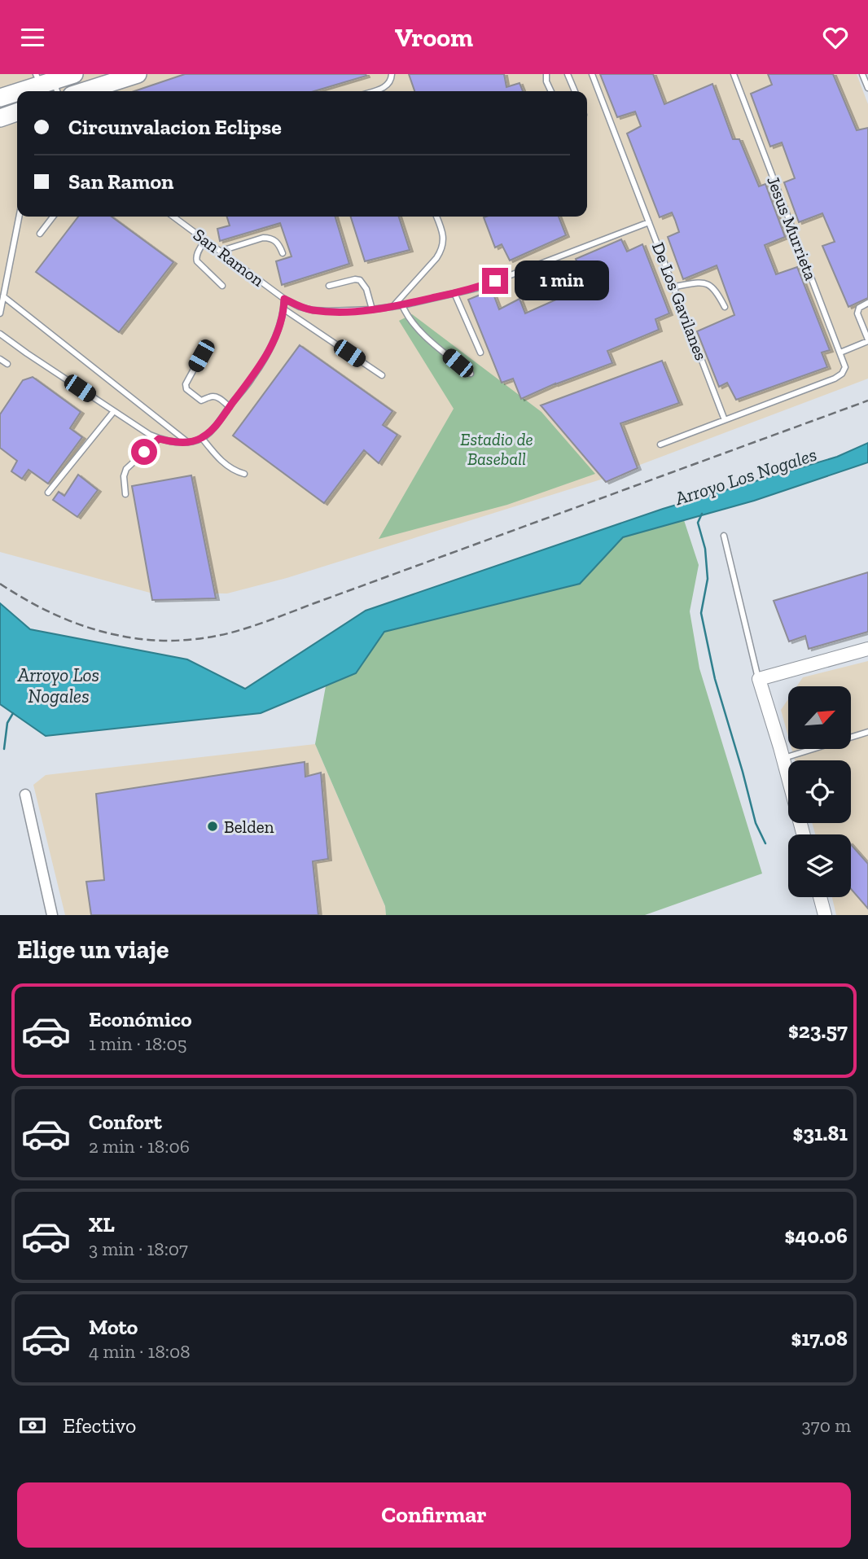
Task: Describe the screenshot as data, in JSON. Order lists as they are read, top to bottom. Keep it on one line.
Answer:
{"streets":{"lane":["Jesus Murrieta","San Ramon","De Los Gavilanes"]},"crossings":[["Jesus Murrieta","De Los Gavilanes"],["San Ramon","De Los Gavilanes"]],"water":["Arroyo Los Nogales"],"parks":["Estadio de Baseball"],"places":["Belden"],"north":"top right","page":{"header":"Vroom","banner":["Circunvalacion Eclipse","San Ramon"],"bubble":"1 min","heading":"Elige un viaje","list":[{"name":"Económico","note":"1 min · 18:05","value":"$23.57"},{"name":"Confort","note":"2 min · 18:06","value":"$31.81"},{"name":"XL","note":"3 min · 18:07","value":"$40.06"},{"name":"Moto","note":"4 min · 18:08","value":"$17.08"}],"pay":["Efectivo","370 m"],"buttons":"Confirmar"}}
